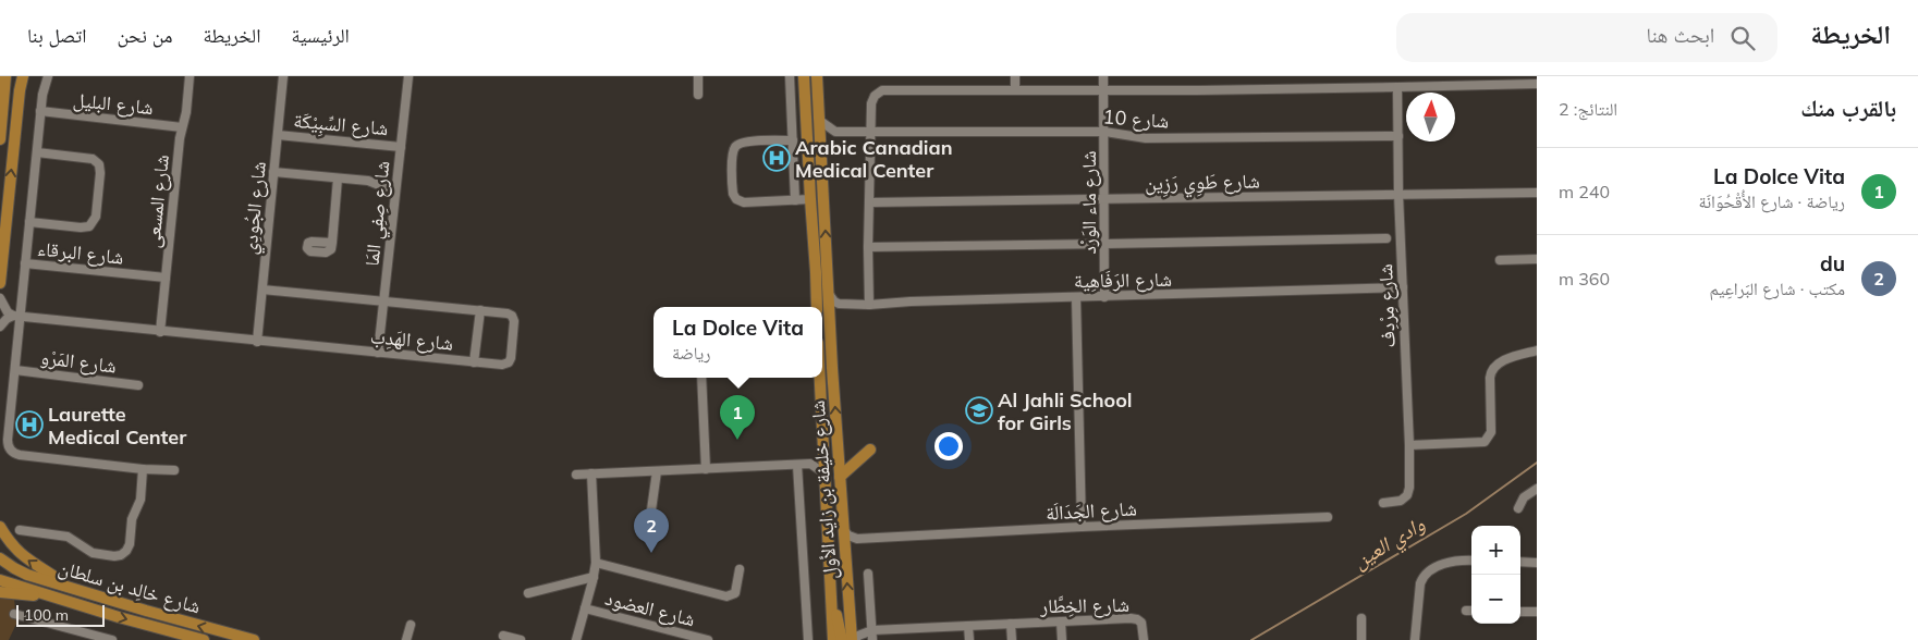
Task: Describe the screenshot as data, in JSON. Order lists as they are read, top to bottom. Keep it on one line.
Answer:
{"streets":{"main road":["شارع خليفة بن زايد الأول","شارع خالِد بن سلطان"],"street":["شارع البليل","شارع 10","شارع السِّبِيْكَة","شارع طَوِي رَزِين","شارع المسعى","شارع ماء الوَرْد","شارع الجُودِي","شارع صِفِي المَا","شارع البرقاء","شارع الرَفَاهِية","شارع مِرْدِف","شارع الهَدِب","شارع المَرْو","شارع الجَدَالَة","شارع الخِطَّار","شارع العضود"]},"crossings":[["شارع البليل","شارع المسعى"],["شارع 10","شارع ماء الوَرْد"],["شارع 10","شارع مِرْدِف"],["شارع السِّبِيْكَة","شارع الجُودِي"],["شارع السِّبِيْكَة","شارع صِفِي المَا"],["شارع طَوِي رَزِين","شارع ماء الوَرْد"],["شارع طَوِي رَزِين","شارع مِرْدِف"],["شارع المسعى","شارع البرقاء"],["شارع المسعى","شارع الهَدِب"],["شارع ماء الوَرْد","شارع الرَفَاهِية"],["شارع الجُودِي","شارع الهَدِب"],["شارع صِفِي المَا","شارع الهَدِب"],["شارع الرَفَاهِية","شارع مِرْدِف"],["شارع خليفة بن زايد الأول","شارع الخِطَّار"]],"water":["وادي العين"],"places":{"hospital":["Arabic Canadian Medical Center","Laurette Medical Center"],"school or university":["Al Jahli School for Girls"]},"scale_bar":"100 m","north":"top","page":{"header":"الخريطة","search":"ابحث هنا","nav":["الرئيسية","الخريطة","من نحن","اتصل بنا"],"heading":["بالقرب منك","النتائج: 2"],"list":[{"mark":"1","name":"La Dolce Vita","note":"رياضة · شارع الأُقْحُوَانَة","value":"240 m"},{"mark":"2","name":"du","note":"مكتب · شارع البَراعِيم","value":"360 m"}],"popup":["La Dolce Vita","رياضة"],"pins":["1","2"],"map_buttons":["+","−"],"scale":"100 m"}}
